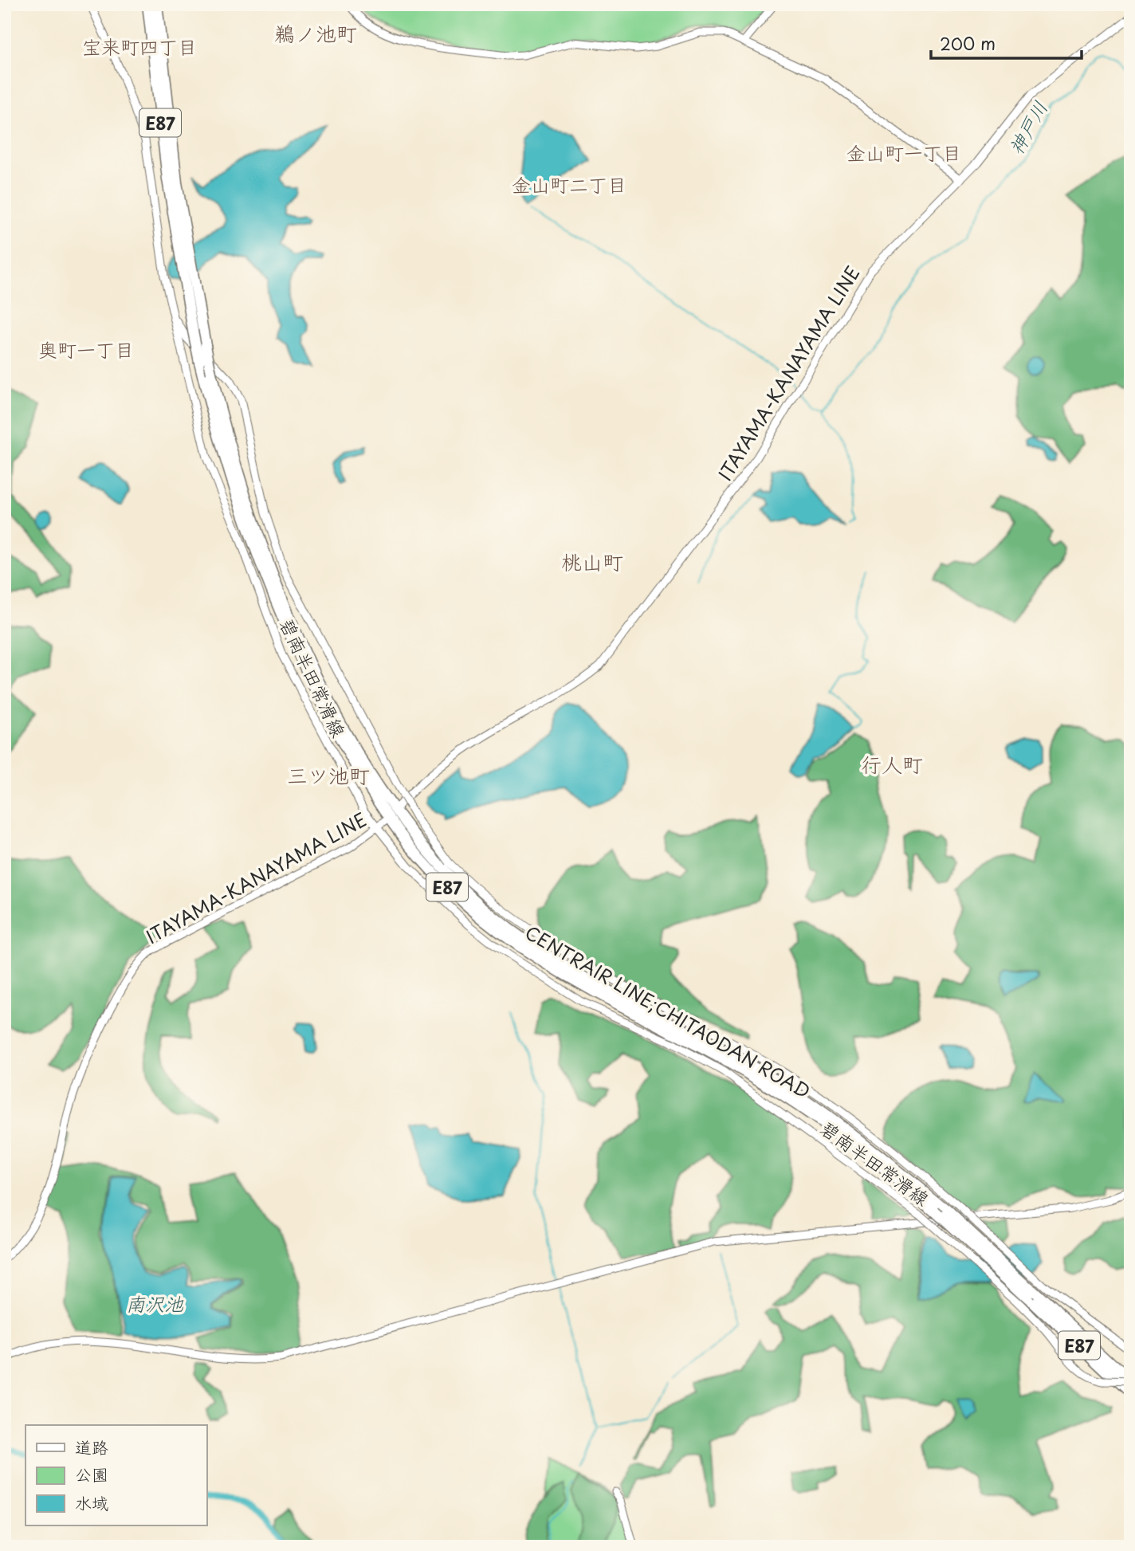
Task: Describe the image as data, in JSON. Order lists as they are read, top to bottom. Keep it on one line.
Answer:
{"streets":{"highway":["E87","CENTRAIR LINE;CHITAODAN ROAD"],"main road":["ITAYAMA-KANAYAMA LINE","碧南半田常滑線"]},"crossings":[["ITAYAMA-KANAYAMA LINE","碧南半田常滑線"],["碧南半田常滑線","CENTRAIR LINE;CHITAODAN ROAD"]],"districts":["鵜ノ池町","宝来町四丁目","金山町一丁目","金山町二丁目","奥町一丁目","桃山町","行人町","三ツ池町"],"water":["神戸川","南沢池"],"legend":["道路","公園","水域"],"scale_bar":"200 m"}
